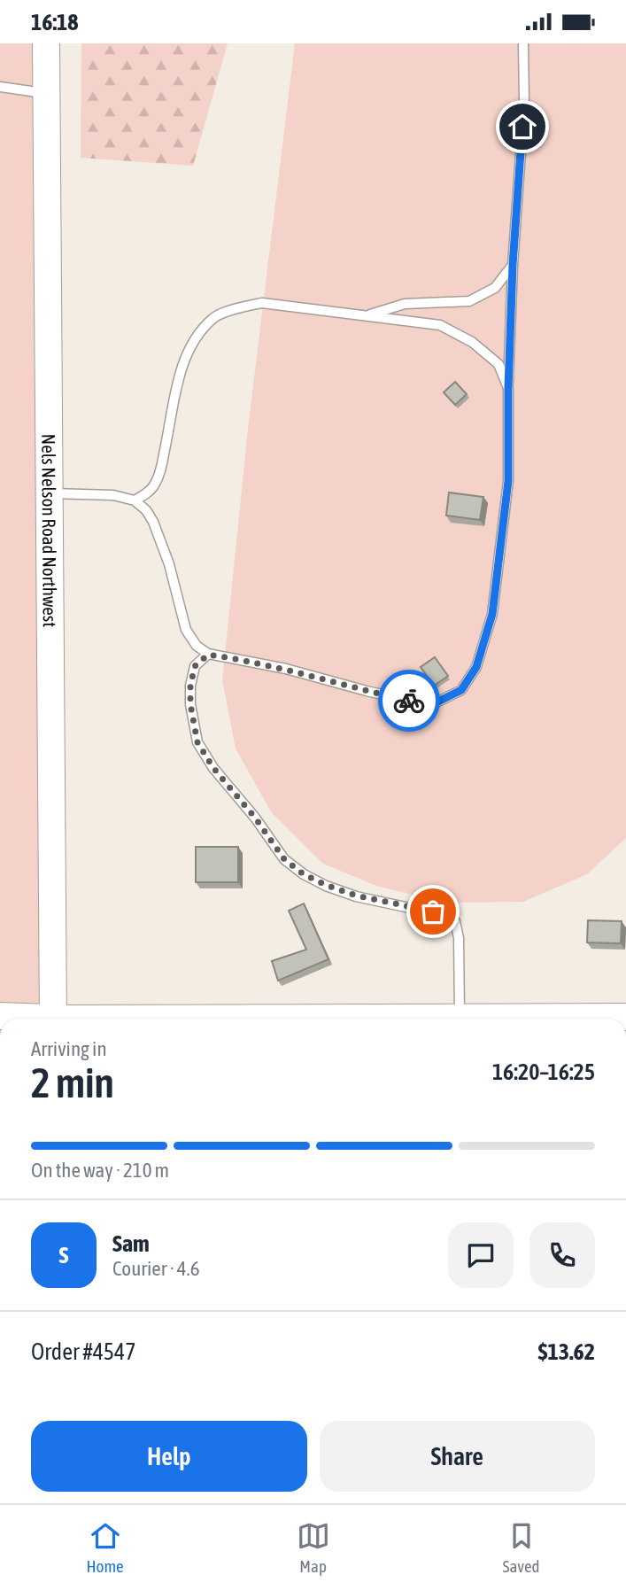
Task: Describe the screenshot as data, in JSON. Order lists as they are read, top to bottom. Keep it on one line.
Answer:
{"streets":{"street":["Nels Nelson Road Northwest"]},"page":{"status":"16:18","heading":["2 min","Arriving in","16:20–16:25"],"panel":["Sam","Courier · 4.6","Order #4547","$13.62"],"bar":"On the way · 210 m","round":"S","buttons":["Help","Share"],"tabs":["Home","Map","Saved"]}}
